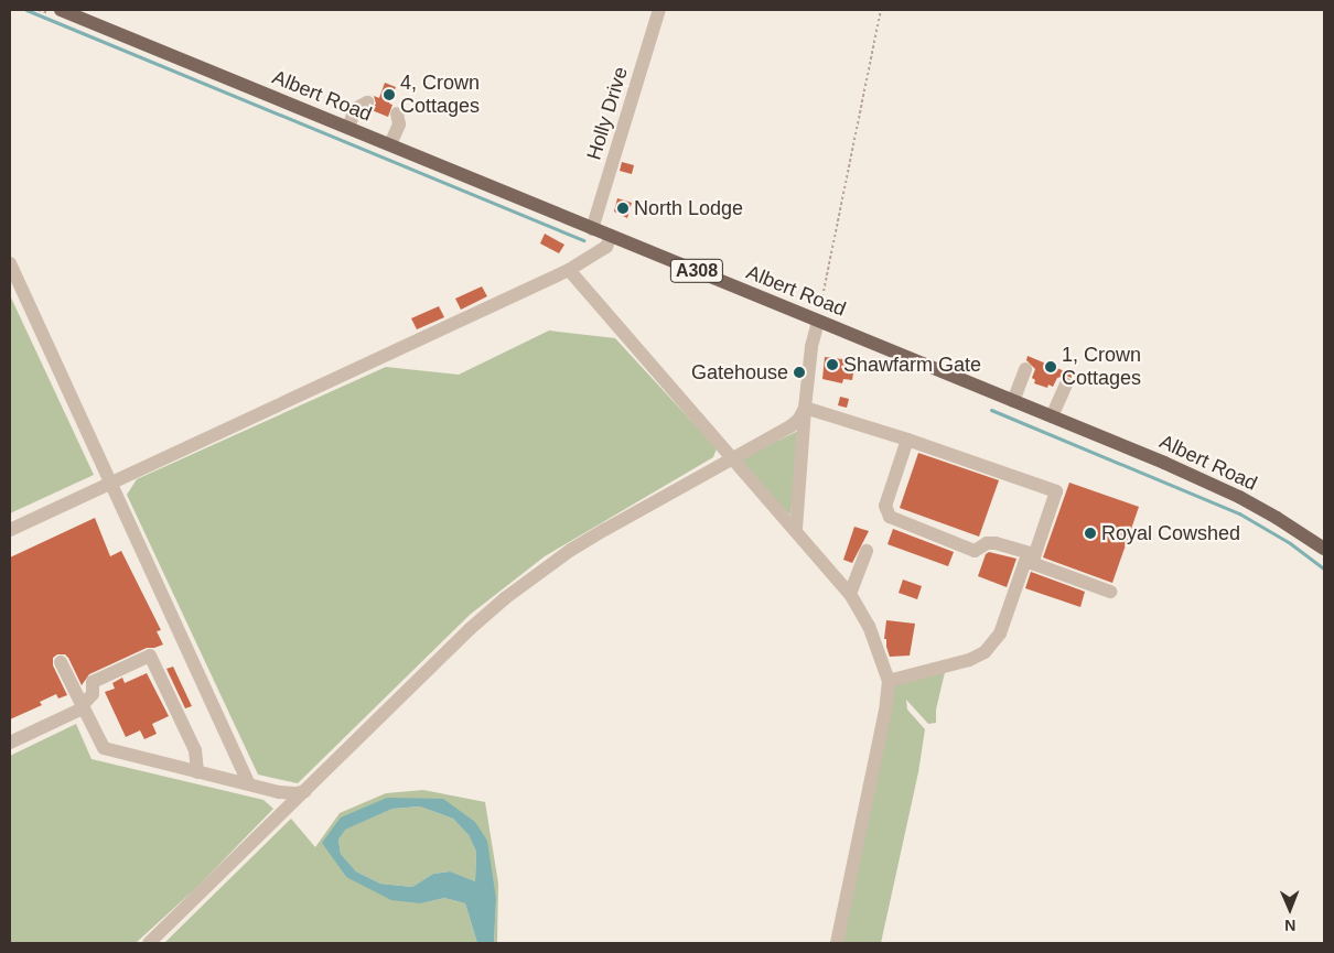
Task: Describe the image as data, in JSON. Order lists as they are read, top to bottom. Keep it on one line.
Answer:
{"streets":{"main road":["Albert Road","A308"],"lane":["Holly Drive"]},"crossings":[["Albert Road","Holly Drive"]],"places":["4, Crown Cottages","North Lodge","Shawfarm Gate","1, Crown Cottages","Gatehouse","Royal Cowshed"],"north":"bottom"}
